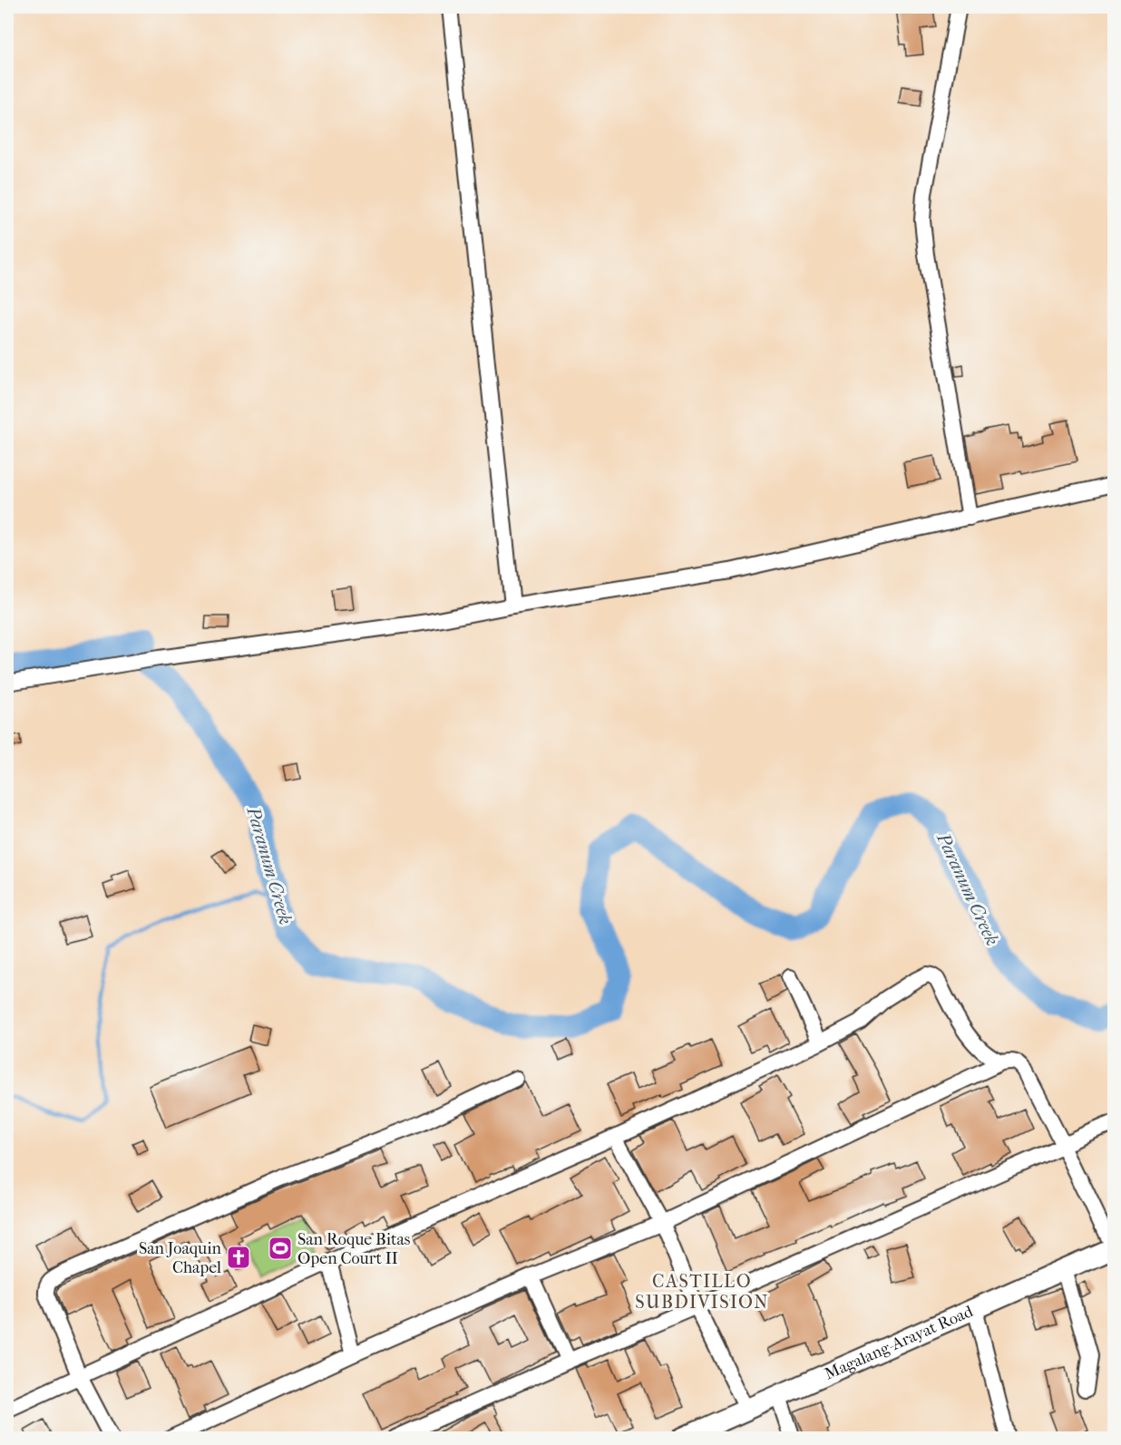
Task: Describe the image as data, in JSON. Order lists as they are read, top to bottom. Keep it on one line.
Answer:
{"streets":{"main road":["Magalang-Arayat Road"]},"districts":["CASTILLO SUBDIVISION"],"water":["Paranum Creek"],"places":{"sports":["San Roque Bitas Open Court II"],"church":["San Joaquin Chapel"]}}
